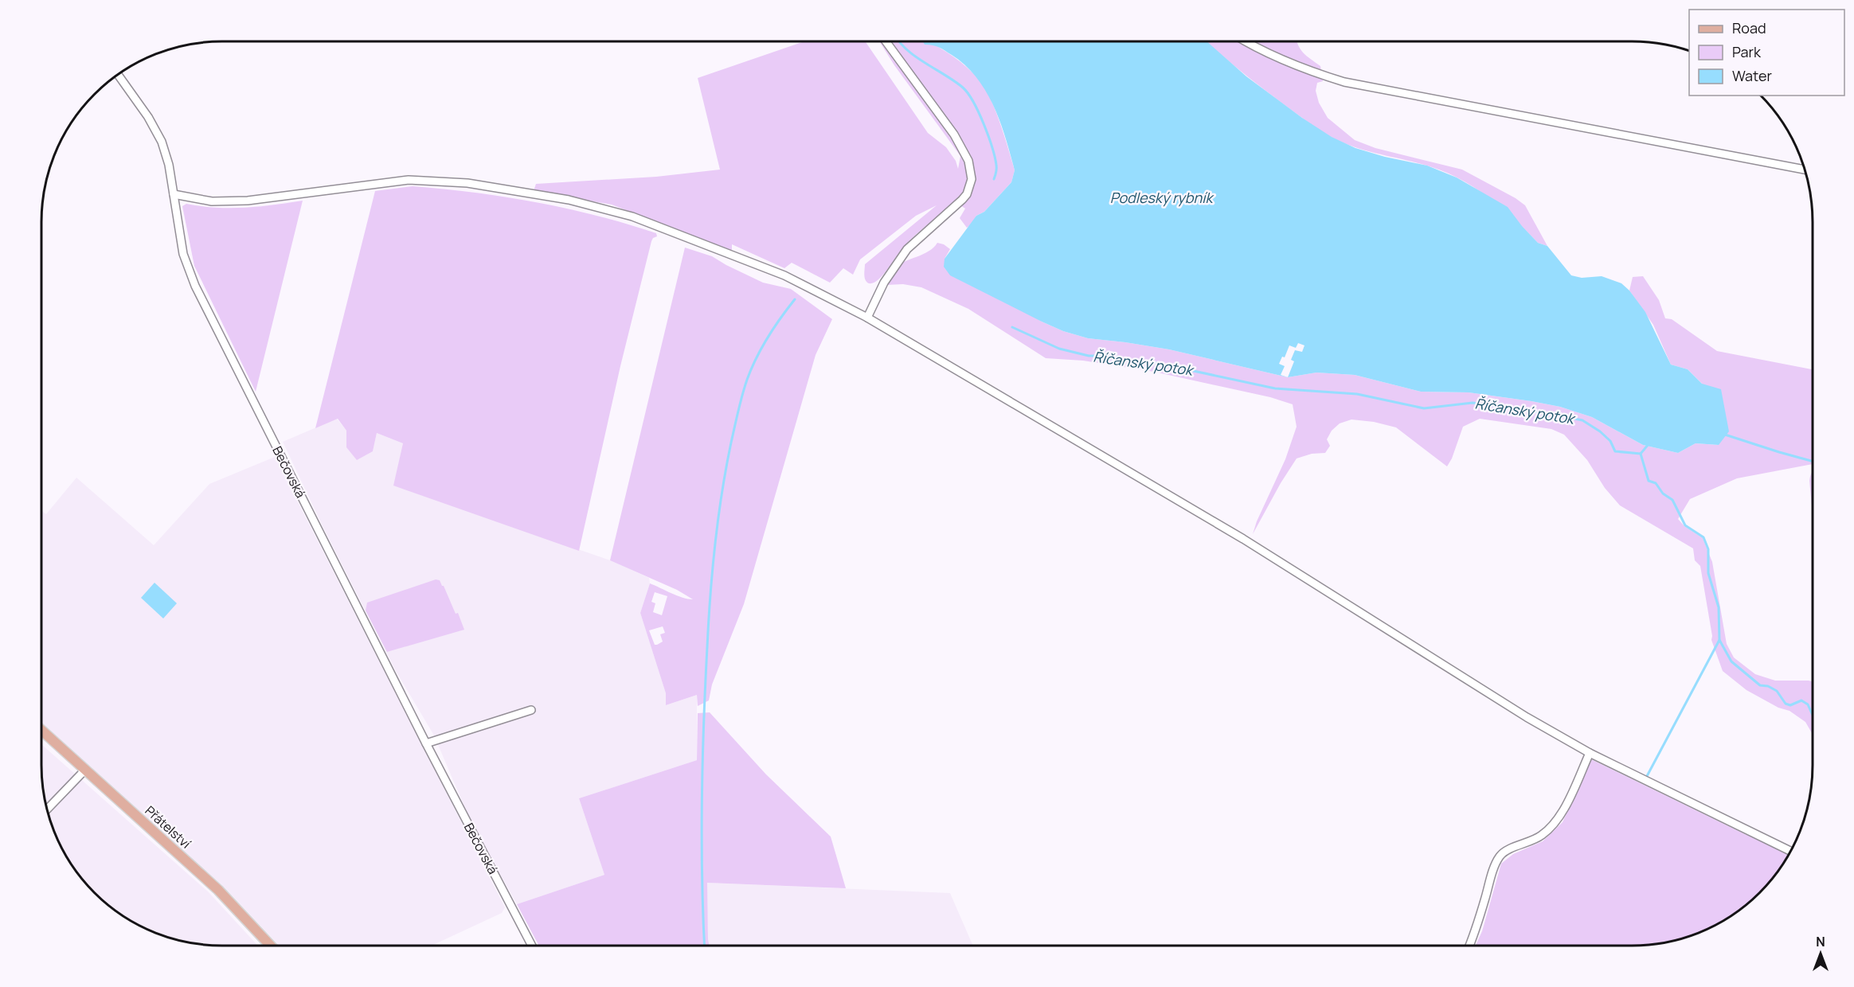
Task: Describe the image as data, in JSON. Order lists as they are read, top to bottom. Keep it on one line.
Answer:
{"streets":{"main road":["Přátelství"],"street":["Bečovská"]},"water":["Podleský rybník","Říčanský potok"],"legend":["Road","Park","Water"],"north":"top"}
